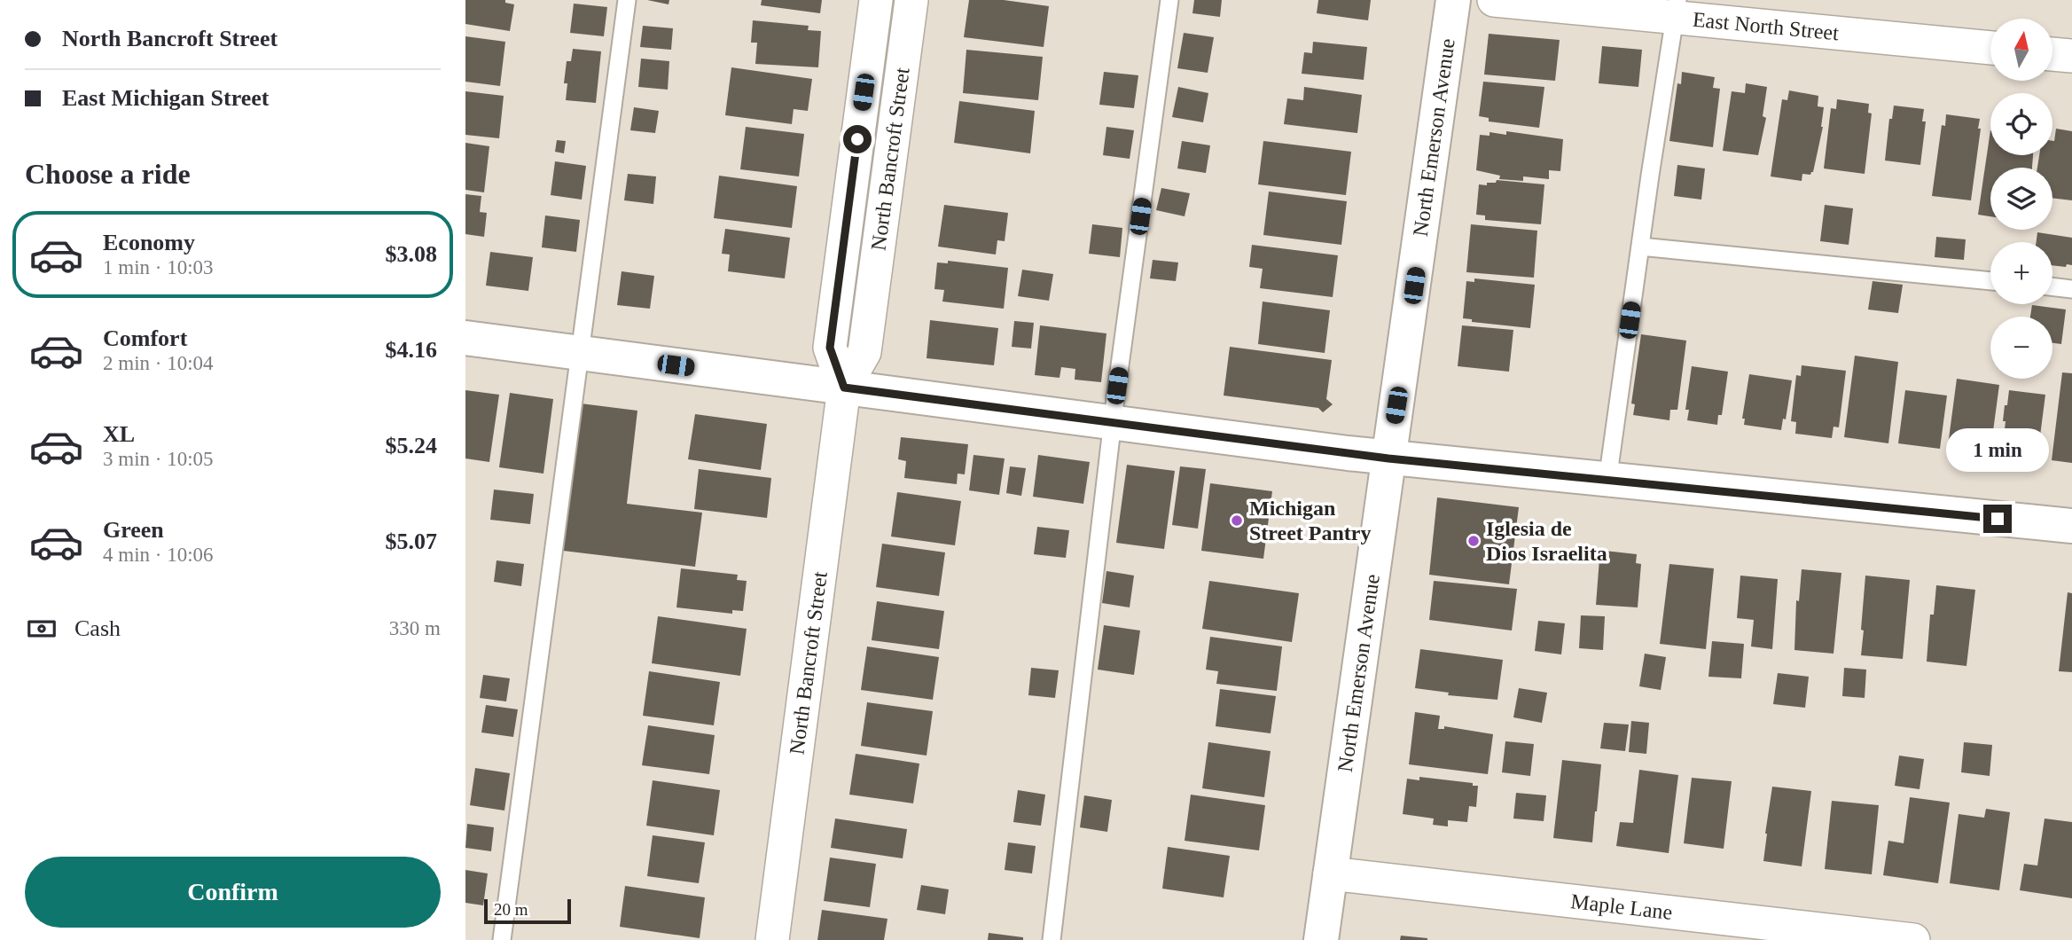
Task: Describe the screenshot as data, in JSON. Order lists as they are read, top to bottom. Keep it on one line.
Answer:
{"streets":{"main road":["North Emerson Avenue"],"street":["East North Street","North Bancroft Street","Maple Lane"]},"crossings":[["North Emerson Avenue","Maple Lane"]],"places":["Michigan Street Pantry","Iglesia de Dios Israelita"],"scale_bar":"20 m","north":"top","page":{"banner":["North Bancroft Street","East Michigan Street"],"map_buttons":["+","−"],"heading":"Choose a ride","list":[{"name":"Economy","note":"1 min · 10:03","value":"$3.08"},{"name":"Comfort","note":"2 min · 10:04","value":"$4.16"},{"name":"XL","note":"3 min · 10:05","value":"$5.24"},{"name":"Green","note":"4 min · 10:06","value":"$5.07"}],"bubble":"1 min","pay":["Cash","330 m"],"buttons":"Confirm","scale":"20 m"}}
